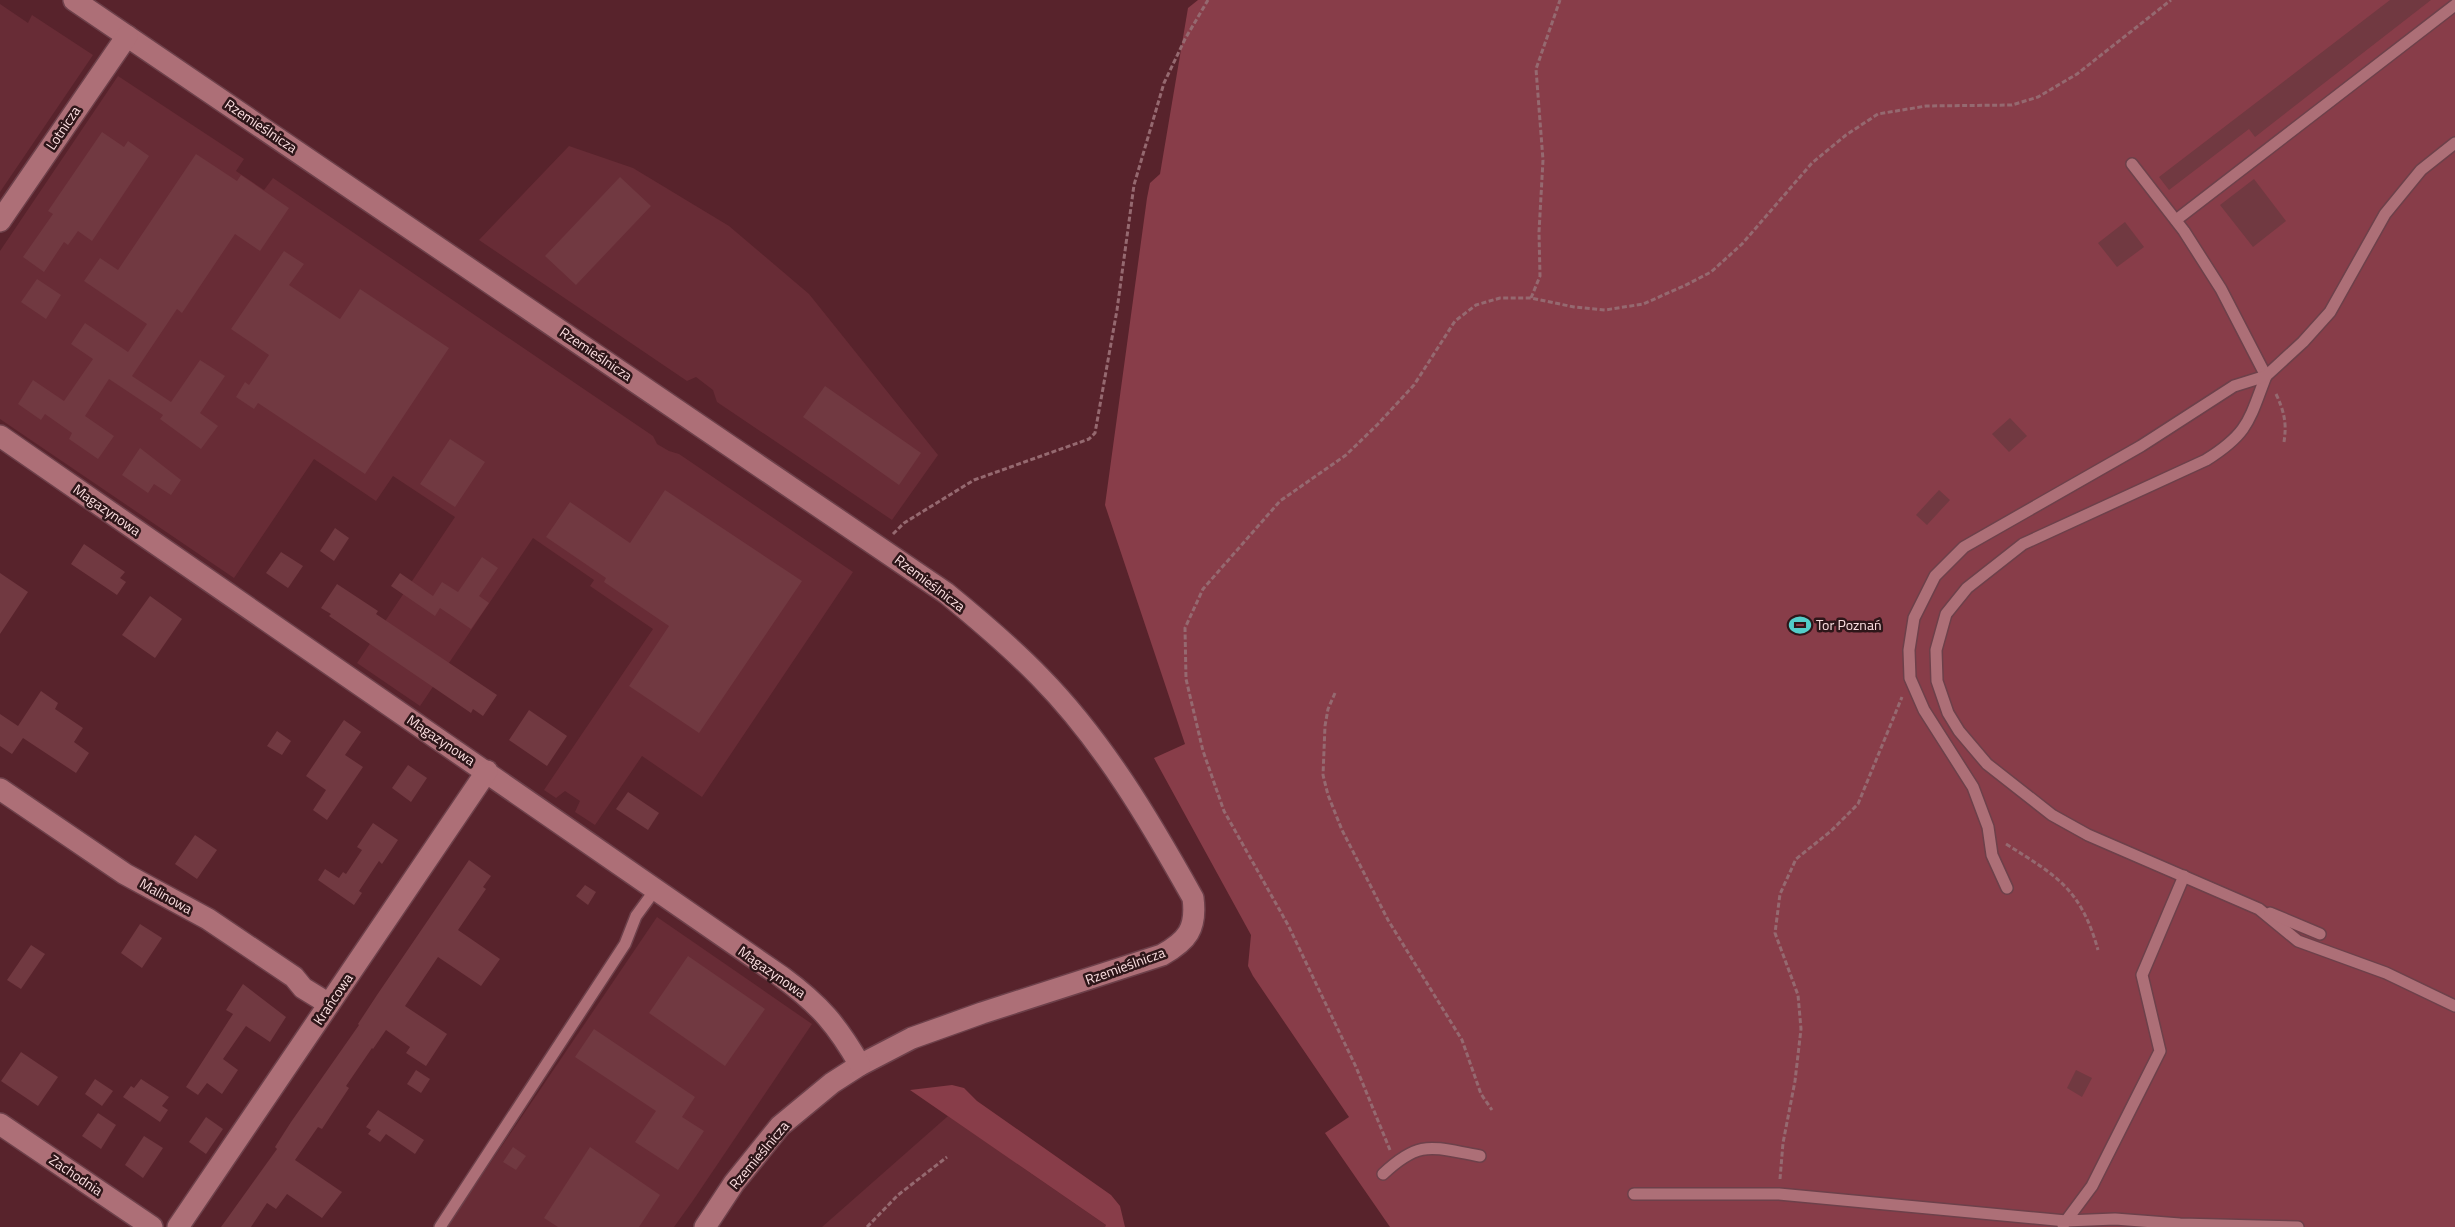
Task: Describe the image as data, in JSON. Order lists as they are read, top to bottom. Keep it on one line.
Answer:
{"streets":{"street":["Rzemieślnicza","Lotnicza","Magazynowa","Malinowa","Krańcowa","Zachodnia"]},"crossings":[["Rzemieślnicza","Lotnicza"],["Rzemieślnicza","Magazynowa"],["Magazynowa","Krańcowa"],["Malinowa","Krańcowa"]],"places":{"sports":["Tor Poznań"]}}
